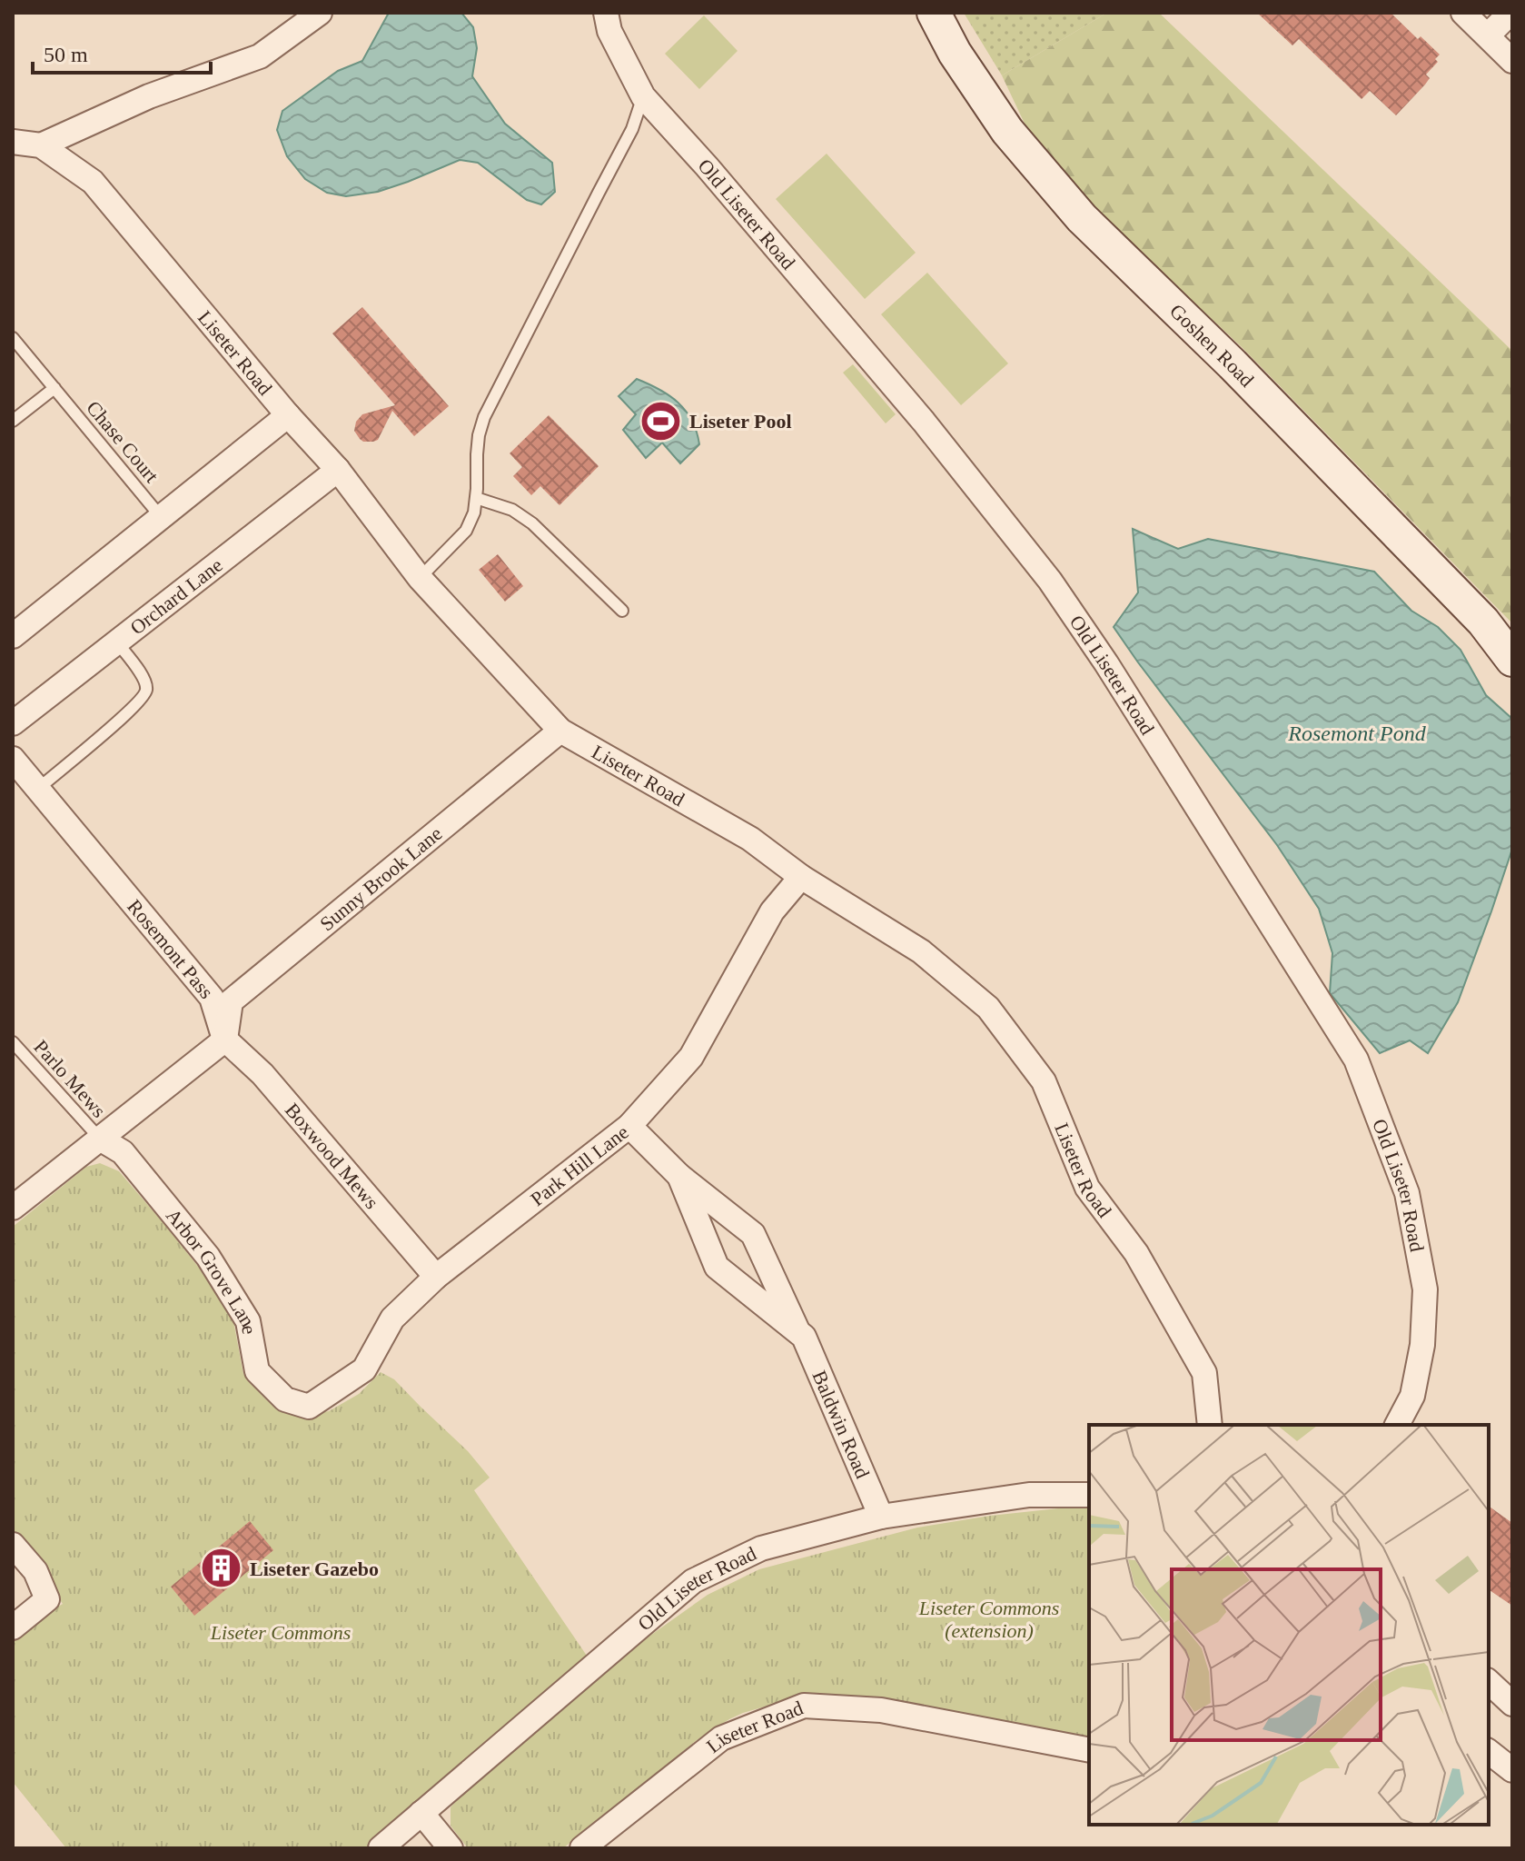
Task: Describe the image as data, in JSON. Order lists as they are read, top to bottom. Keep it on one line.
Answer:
{"streets":{"main road":["Goshen Road"],"street":["Old Liseter Road","Liseter Road","Orchard Lane","Sunny Brook Lane","Rosemont Pass","Boxwood Mews","Park Hill Lane","Arbor Grove Lane","Baldwin Road"],"lane":["Chase Court","Parlo Mews"]},"crossings":[["Old Liseter Road","Baldwin Road"],["Liseter Road","Orchard Lane"],["Liseter Road","Sunny Brook Lane"],["Liseter Road","Park Hill Lane"],["Sunny Brook Lane","Rosemont Pass"],["Sunny Brook Lane","Boxwood Mews"],["Rosemont Pass","Boxwood Mews"],["Parlo Mews","Arbor Grove Lane"],["Boxwood Mews","Park Hill Lane"],["Park Hill Lane","Arbor Grove Lane"],["Park Hill Lane","Baldwin Road"]],"water":["Rosemont Pond"],"parks":["Liseter Commons (extension)","Liseter Commons"],"places":{"sports":["Liseter Pool"],"building":["Liseter Gazebo"]},"scale_bar":"50 m"}
